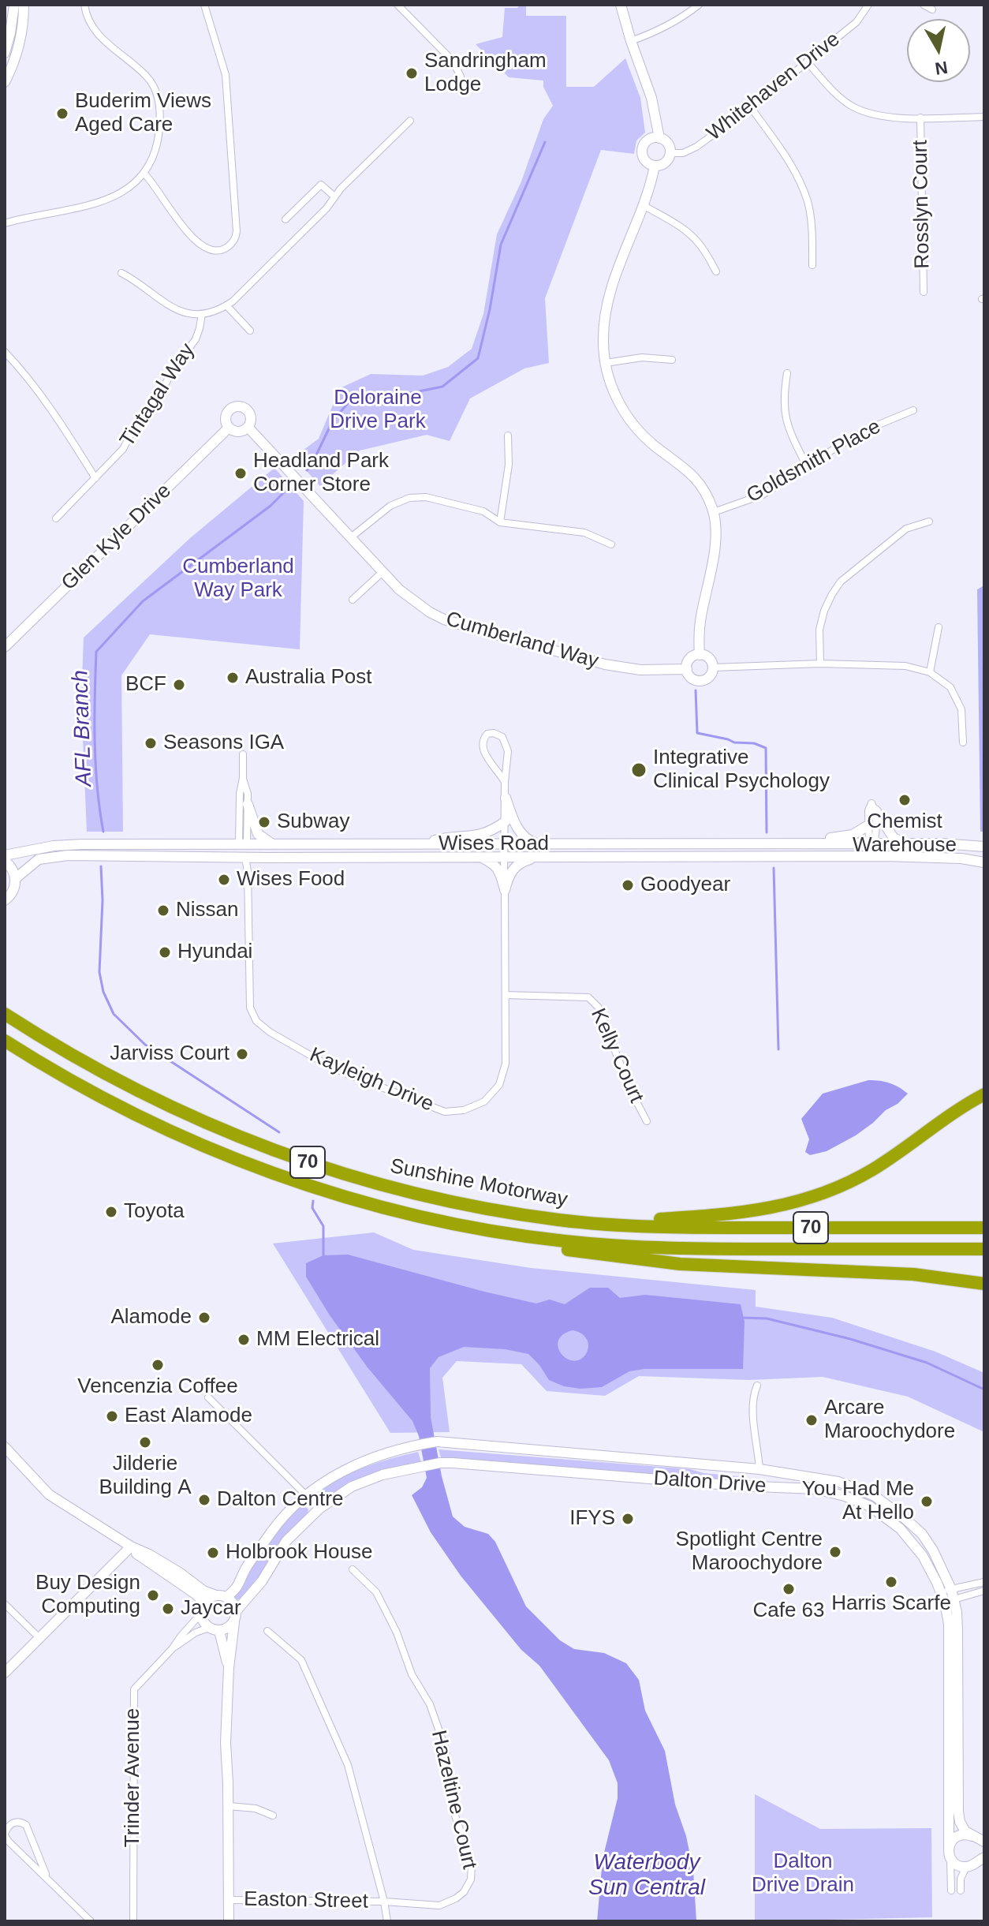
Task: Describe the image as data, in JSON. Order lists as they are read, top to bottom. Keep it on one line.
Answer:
{"streets":{"highway":["70","Sunshine Motorway"],"main road":["Glen Kyle Drive","Cumberland Way","Wises Road","Kayleigh Drive","Dalton Drive"],"street":["Whitehaven Drive","Rosslyn Court","Tintagal Way","Goldsmith Place","Kelly Court","Trinder Avenue","Hazeltine Court","Easton Street"]},"crossings":[["Glen Kyle Drive","Cumberland Way"],["Wises Road","Kayleigh Drive"],["Kelly Court","Kayleigh Drive"],["Dalton Drive","Trinder Avenue"],["Hazeltine Court","Easton Street"]],"water":["AFL Branch","Waterbody Sun Central"],"parks":["Deloraine Drive Park","Cumberland Way Park","Dalton Drive Drain"],"places":["Sandringham Lodge","Buderim Views Aged Care","Headland Park Corner Store","Australia Post","BCF","Seasons IGA","Integrative Clinical Psychology","Chemist Warehouse","Subway","Wises Food","Goodyear","Nissan","Hyundai","Jarviss Court","Toyota","Alamode","MM Electrical","Vencenzia Coffee","East Alamode","Arcare Maroochydore","Jilderie Building A","Dalton Centre","You Had Me At Hello","IFYS","Spotlight Centre Maroochydore","Holbrook House","Harris Scarfe","Cafe 63","Buy Design Computing","Jaycar"],"north":"bottom"}
